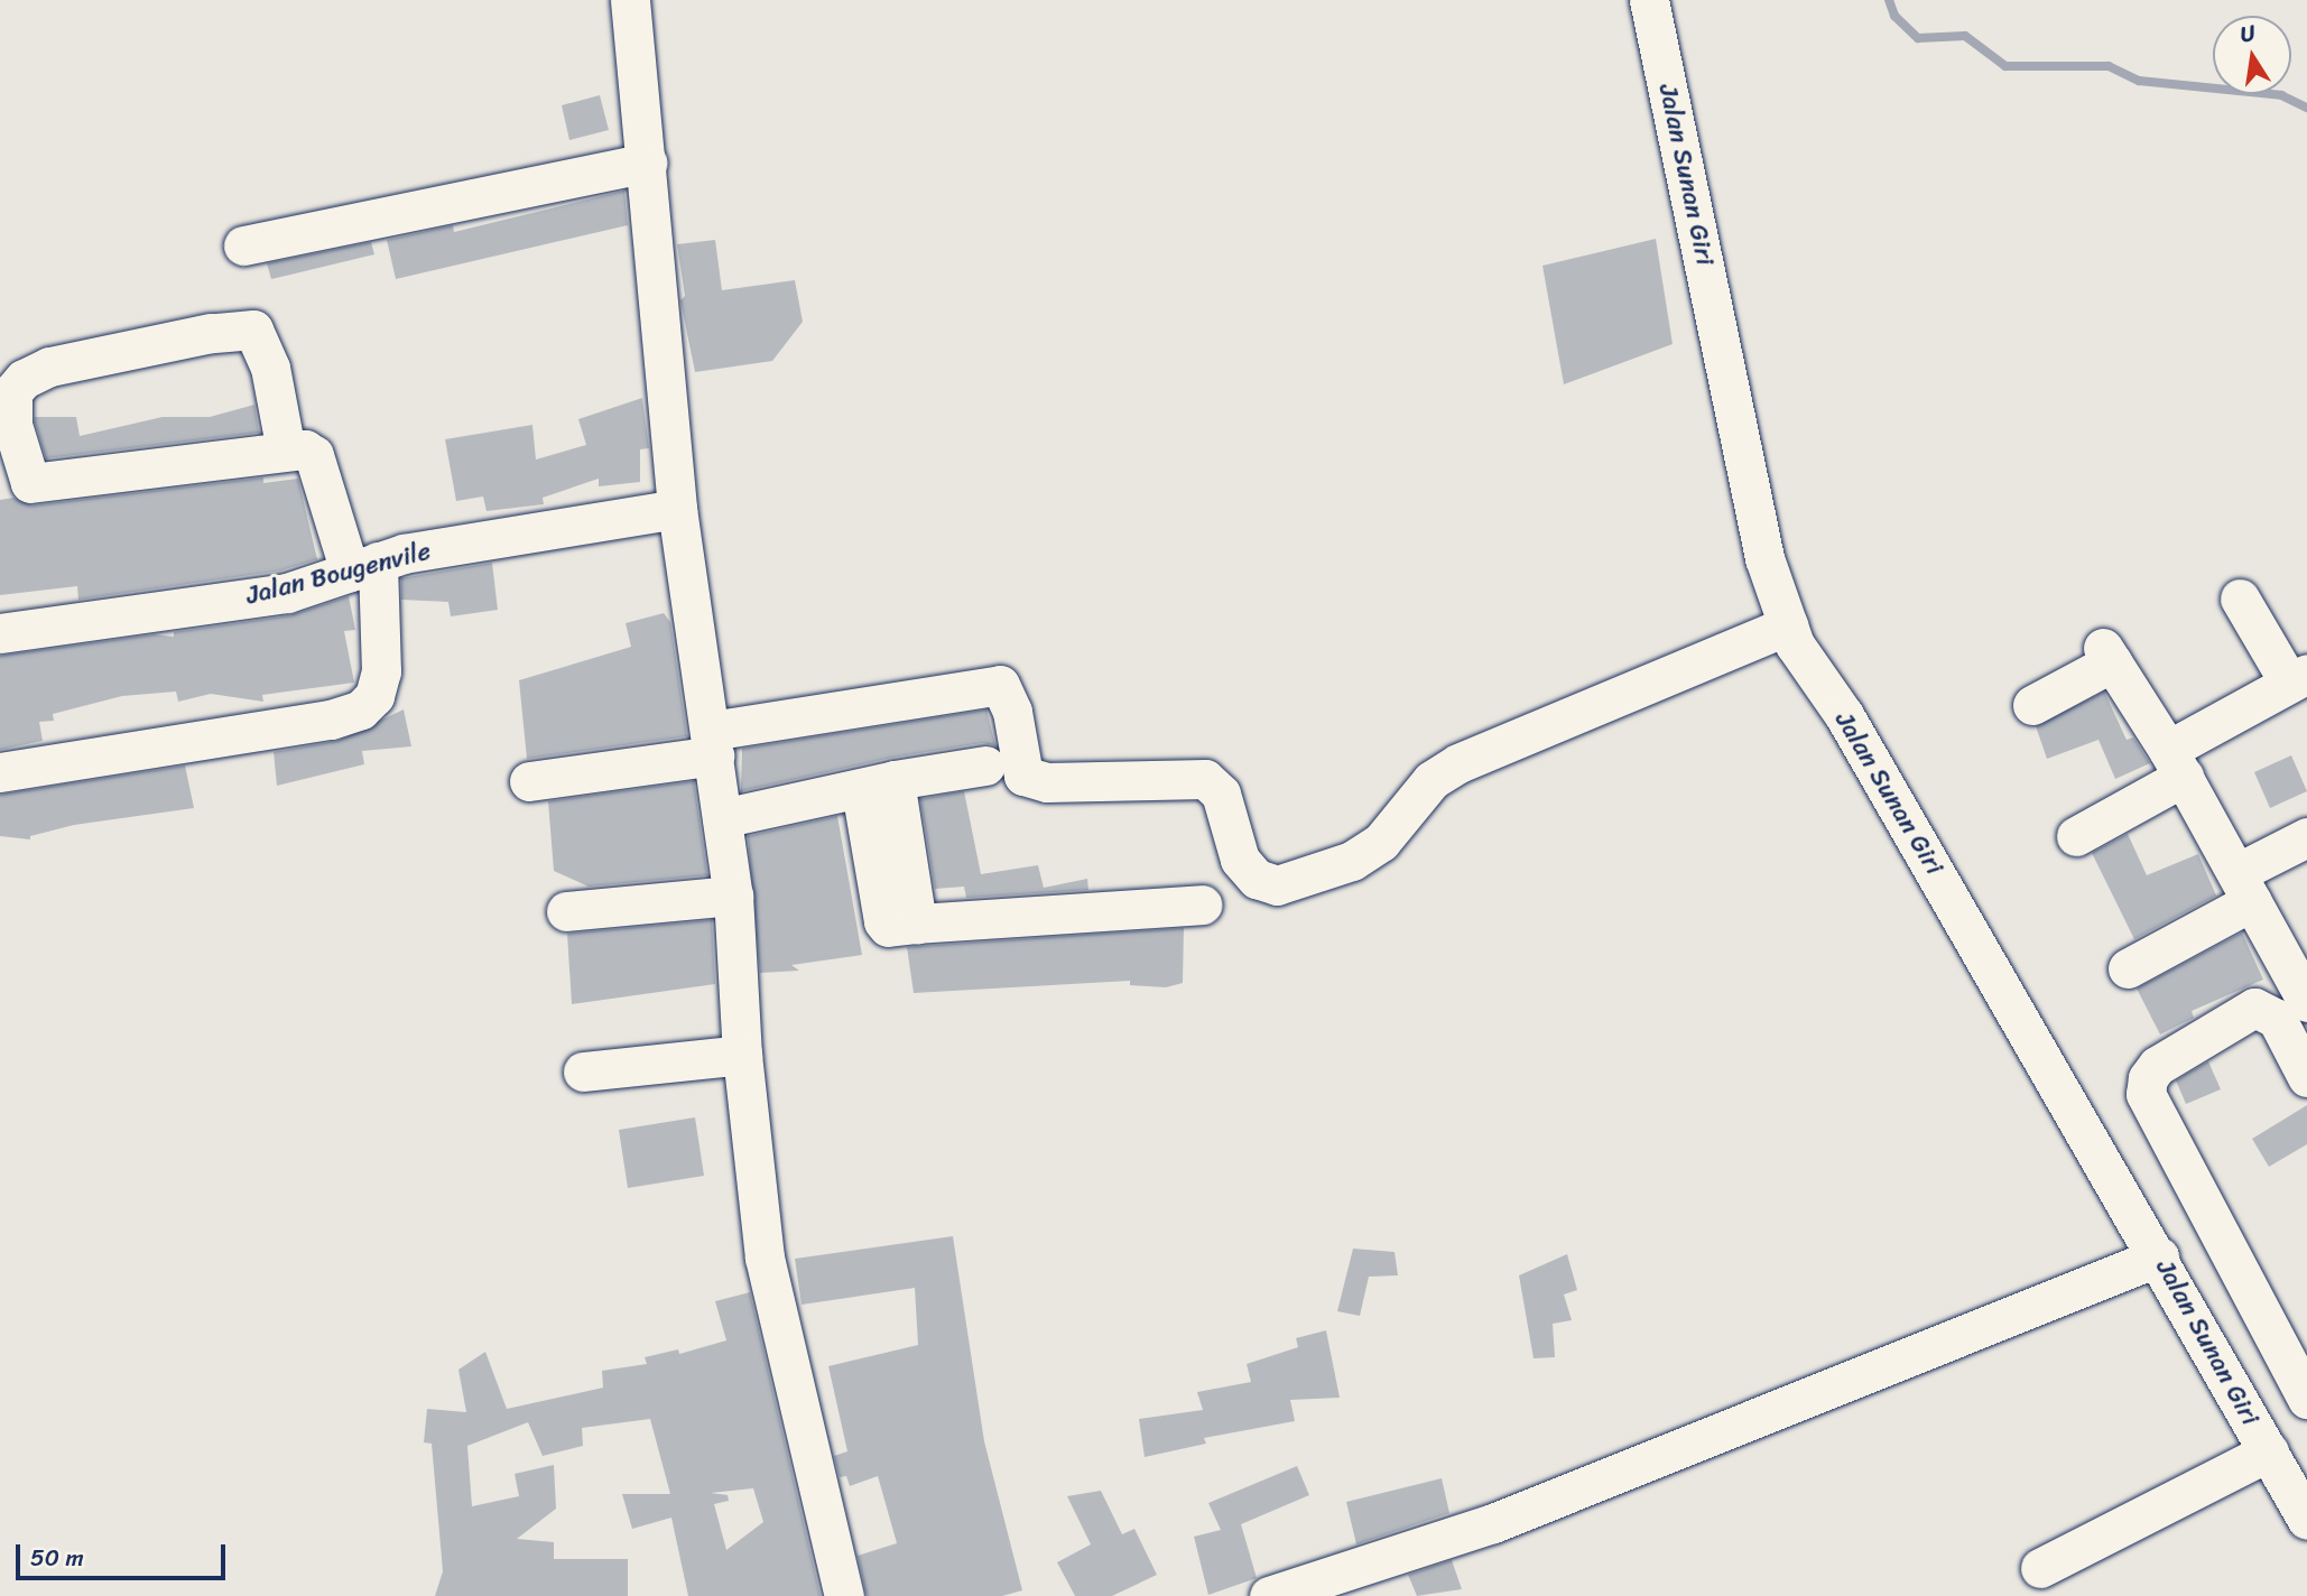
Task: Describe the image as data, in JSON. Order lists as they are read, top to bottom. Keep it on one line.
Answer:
{"streets":{"street":["Jalan Sunan Giri","Jalan Bougenvile"]},"scale_bar":"50 m","north":"top"}
